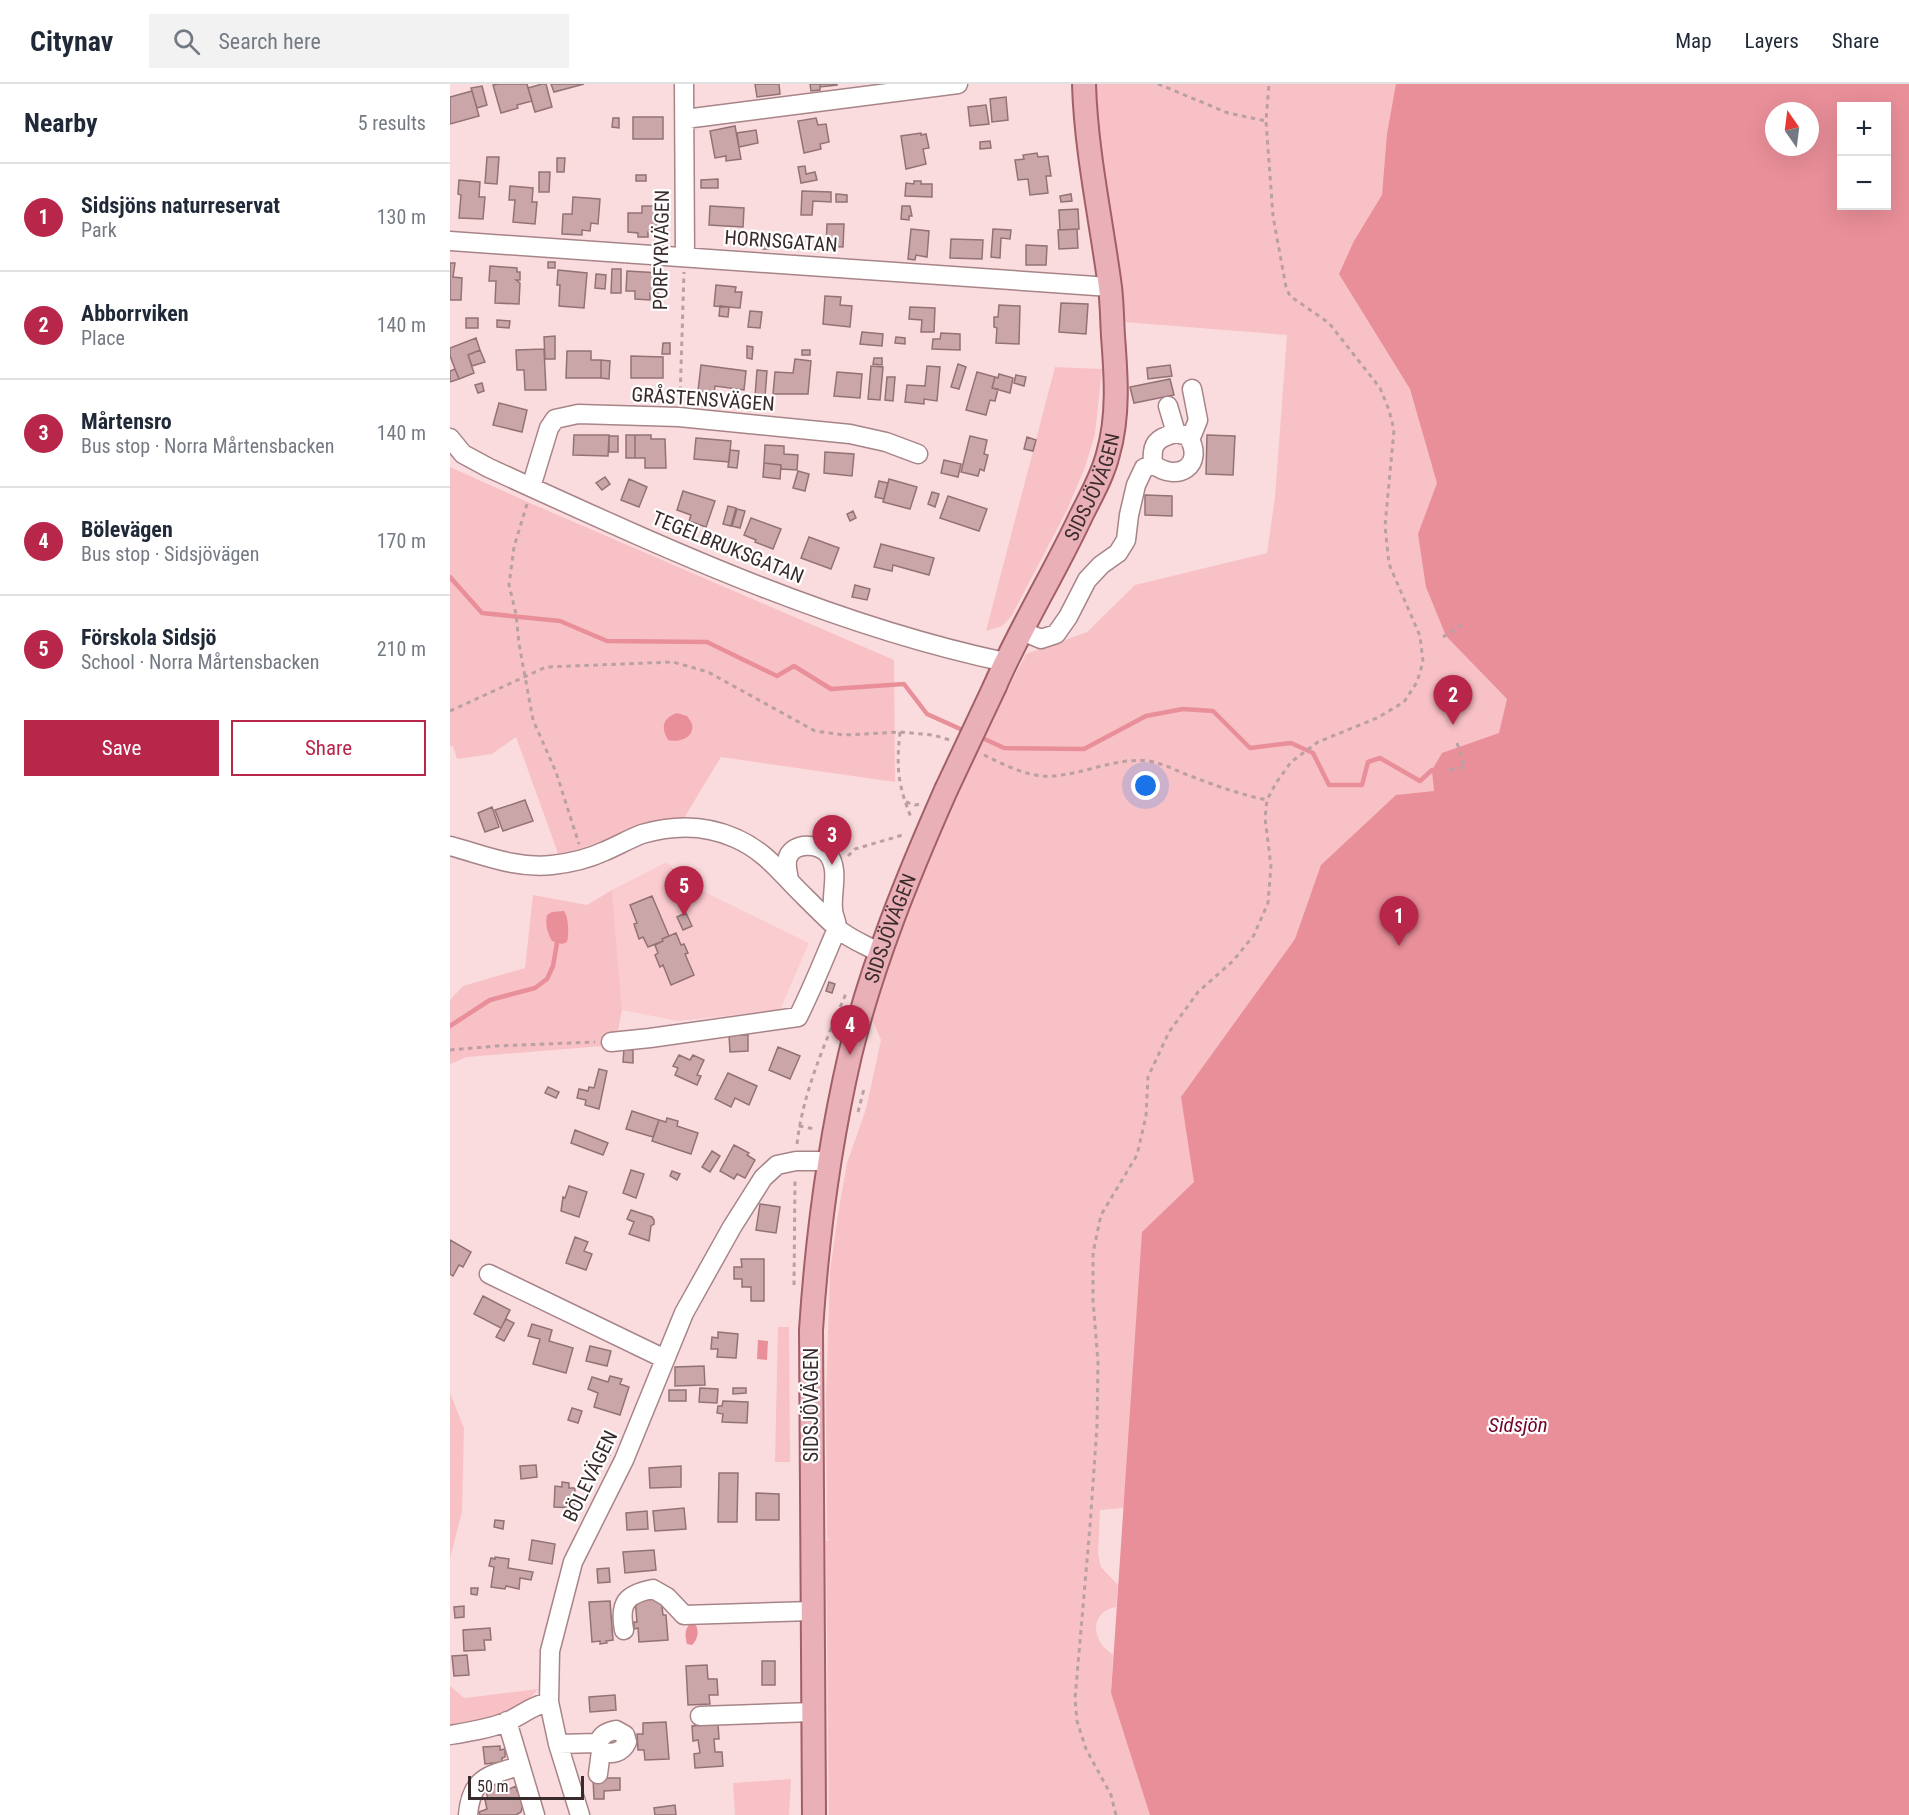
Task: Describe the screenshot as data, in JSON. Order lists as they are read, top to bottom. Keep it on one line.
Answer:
{"streets":{"main road":["SIDSJÖVÄGEN"],"street":["HORNSGATAN","PORFYRVÄGEN","GRÅSTENSVÄGEN","TEGELBRUKSGATAN","BÖLEVÄGEN"]},"crossings":[["HORNSGATAN","PORFYRVÄGEN"],["HORNSGATAN","SIDSJÖVÄGEN"],["PORFYRVÄGEN","GRÅSTENSVÄGEN"],["GRÅSTENSVÄGEN","TEGELBRUKSGATAN"],["SIDSJÖVÄGEN","TEGELBRUKSGATAN"],["SIDSJÖVÄGEN","BÖLEVÄGEN"]],"water":["Sidsjön"],"scale_bar":"50 m","north":"top","page":{"header":"Citynav","search":"Search here","nav":["Map","Layers","Share"],"heading":["Nearby","5 results"],"map_buttons":["+","−"],"list":[{"mark":"1","name":"Sidsjöns naturreservat","note":"Park","value":"130 m"},{"mark":"2","name":"Abborrviken","note":"Place","value":"140 m"},{"mark":"3","name":"Mårtensro","note":"Bus stop · Norra Mårtensbacken","value":"140 m"},{"mark":"4","name":"Bölevägen","note":"Bus stop · Sidsjövägen","value":"170 m"},{"mark":"5","name":"Förskola Sidsjö","note":"School · Norra Mårtensbacken","value":"210 m"}],"pins":["2","3","5","1","4"],"buttons":["Save","Share"],"scale":"50 m"}}
